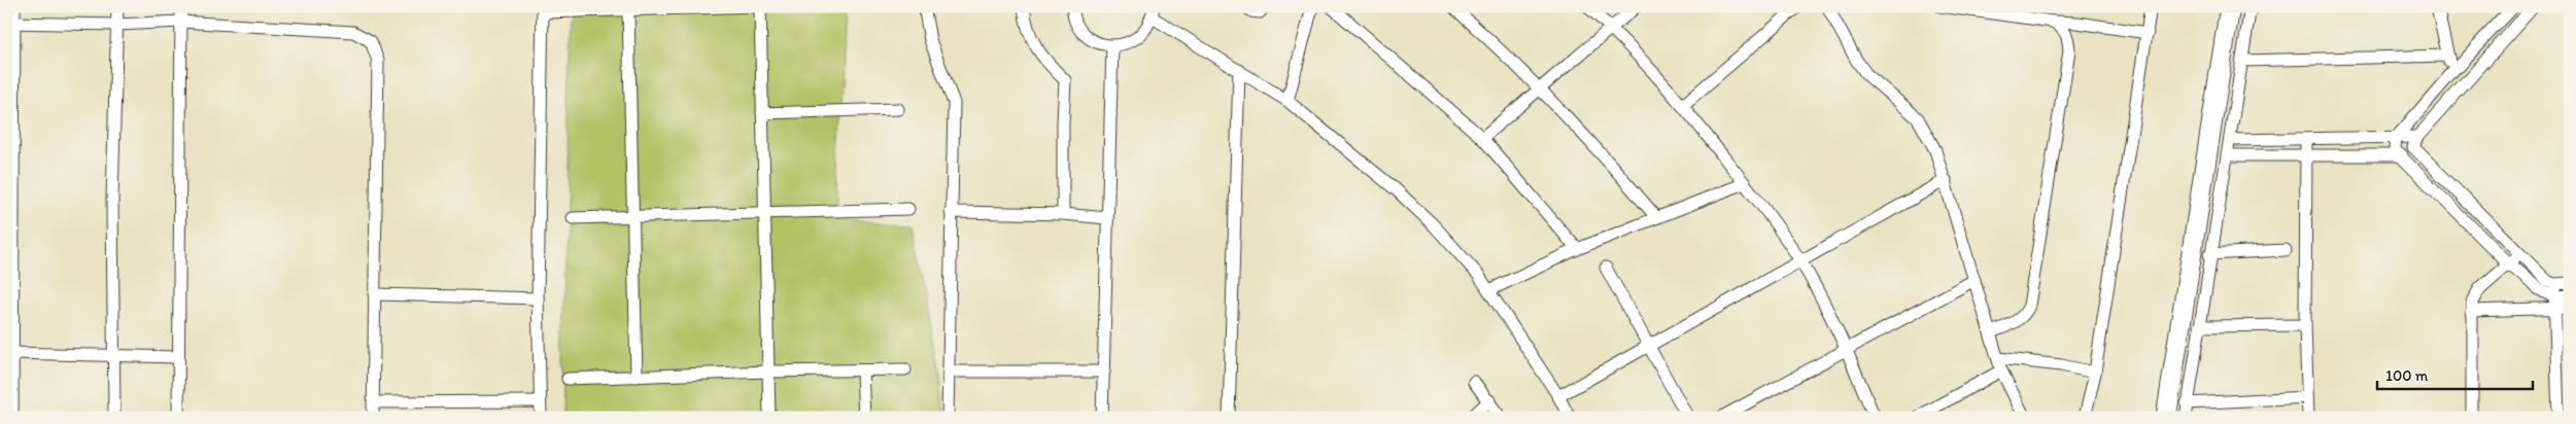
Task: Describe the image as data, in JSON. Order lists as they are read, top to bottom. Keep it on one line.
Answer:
{"scale_bar":"100 m"}
